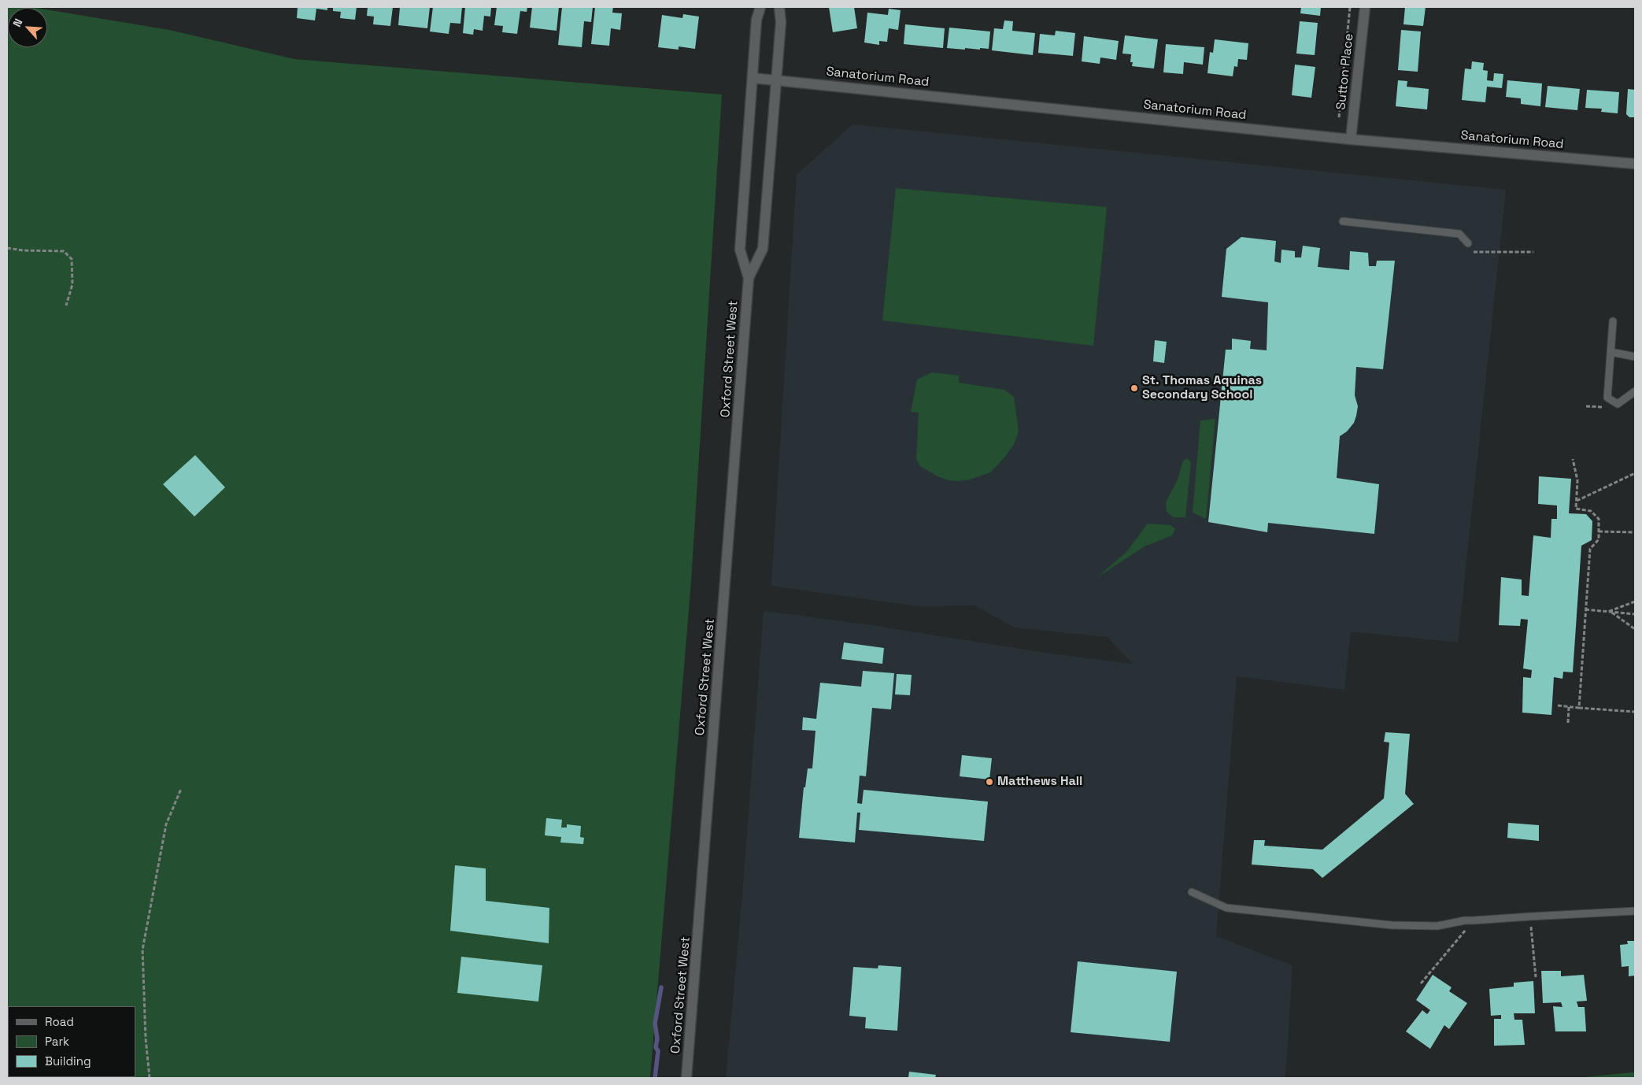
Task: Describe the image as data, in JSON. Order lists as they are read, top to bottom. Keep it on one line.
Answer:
{"streets":{"main road":["Sutton Place","Sanatorium Road","Oxford Street West"]},"crossings":[["Sutton Place","Sanatorium Road"],["Sanatorium Road","Oxford Street West"]],"places":["St. Thomas Aquinas Secondary School","Matthews Hall"],"legend":["Road","Park","Building"],"north":"top left"}
